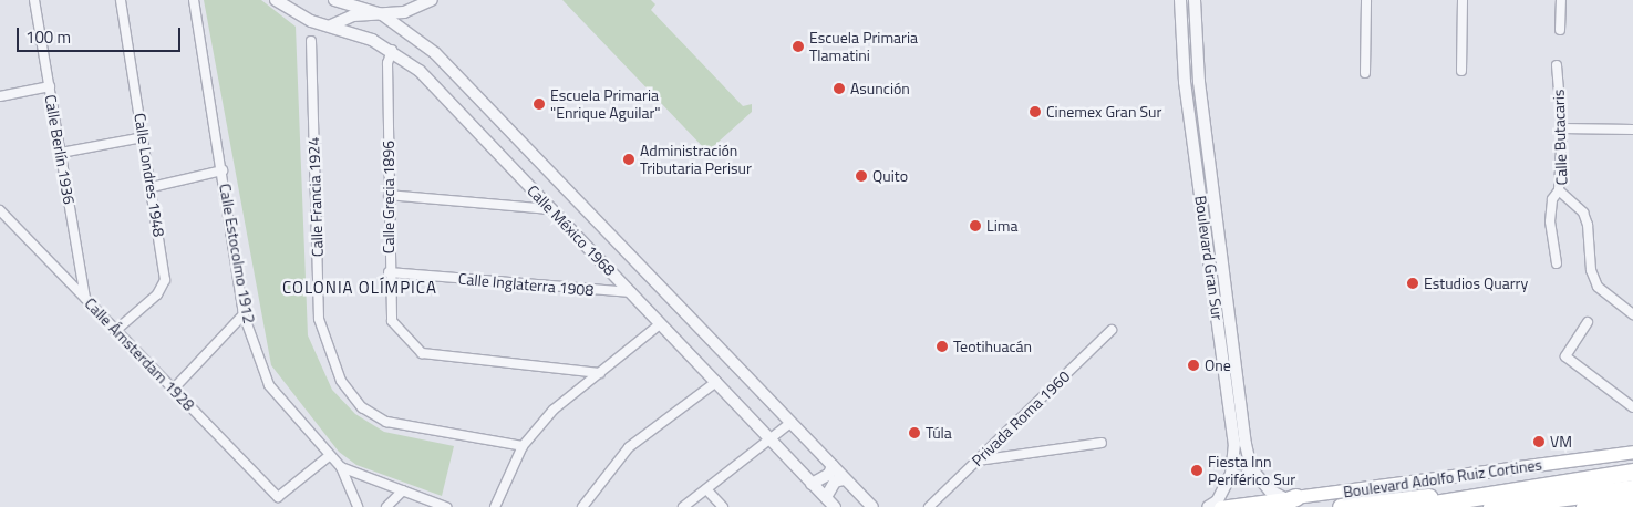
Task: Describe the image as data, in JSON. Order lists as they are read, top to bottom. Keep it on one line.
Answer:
{"streets":{"main road":["Boulevard Adolfo Ruiz Cortines"],"street":["Calle Butacaris","Calle Berlín 1936","Calle Londres 1948","Calle Francia 1924","Calle Grecia 1896","Calle México 1968","Calle Estocolmo 1912","Boulevard Gran Sur","Calle Inglaterra 1908","Calle Ámsterdam 1928","Privada Roma 1960"]},"crossings":[["Calle Berlín 1936","Calle Ámsterdam 1928"],["Calle Londres 1948","Calle Ámsterdam 1928"],["Calle Grecia 1896","Calle México 1968"],["Calle Grecia 1896","Calle Inglaterra 1908"],["Calle México 1968","Calle Inglaterra 1908"],["Calle Estocolmo 1912","Calle Ámsterdam 1928"]],"districts":["COLONIA OLÍMPICA"],"places":["Escuela Primaria Tlamatini","Asunción","Escuela Primaria \"Enrique Aguilar\"","Cinemex Gran Sur","Administración Tributaria Perisur","Quito","Lima","Estudios Quarry","Teotihuacán","One","Túla","VM","Fiesta Inn Periférico Sur"],"scale_bar":"100 m"}
